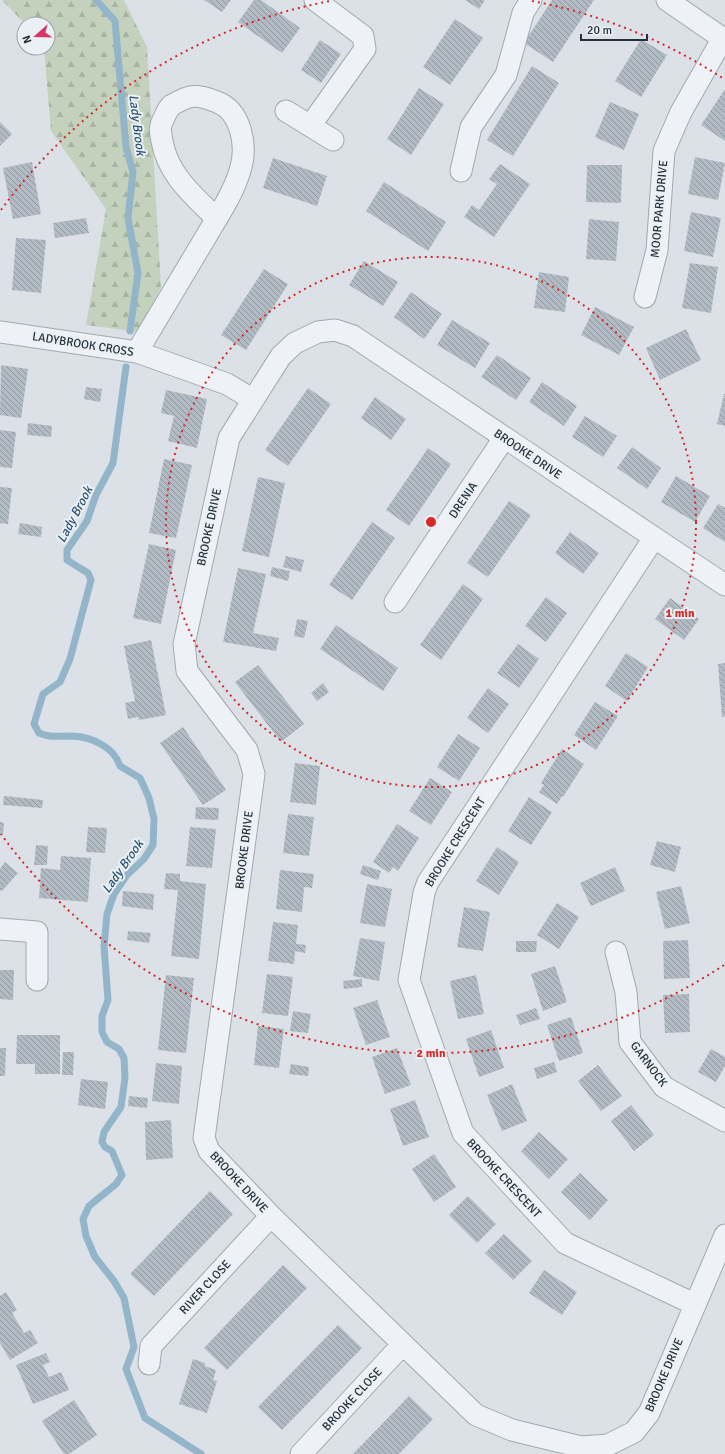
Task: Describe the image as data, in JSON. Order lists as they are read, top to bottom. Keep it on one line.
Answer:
{"streets":{"street":["MOOR PARK DRIVE","LADYBROOK CROSS","BROOKE DRIVE","DRENIA","BROOKE CRESCENT","GARNOCK","RIVER CLOSE","BROOKE CLOSE"]},"crossings":[["LADYBROOK CROSS","BROOKE DRIVE"],["BROOKE DRIVE","DRENIA"],["BROOKE DRIVE","BROOKE CRESCENT"],["BROOKE DRIVE","RIVER CLOSE"],["BROOKE DRIVE","BROOKE CLOSE"]],"water":["Lady Brook"],"scale_bar":"20 m","north":"left","rings":["1 min","2 min"]}
